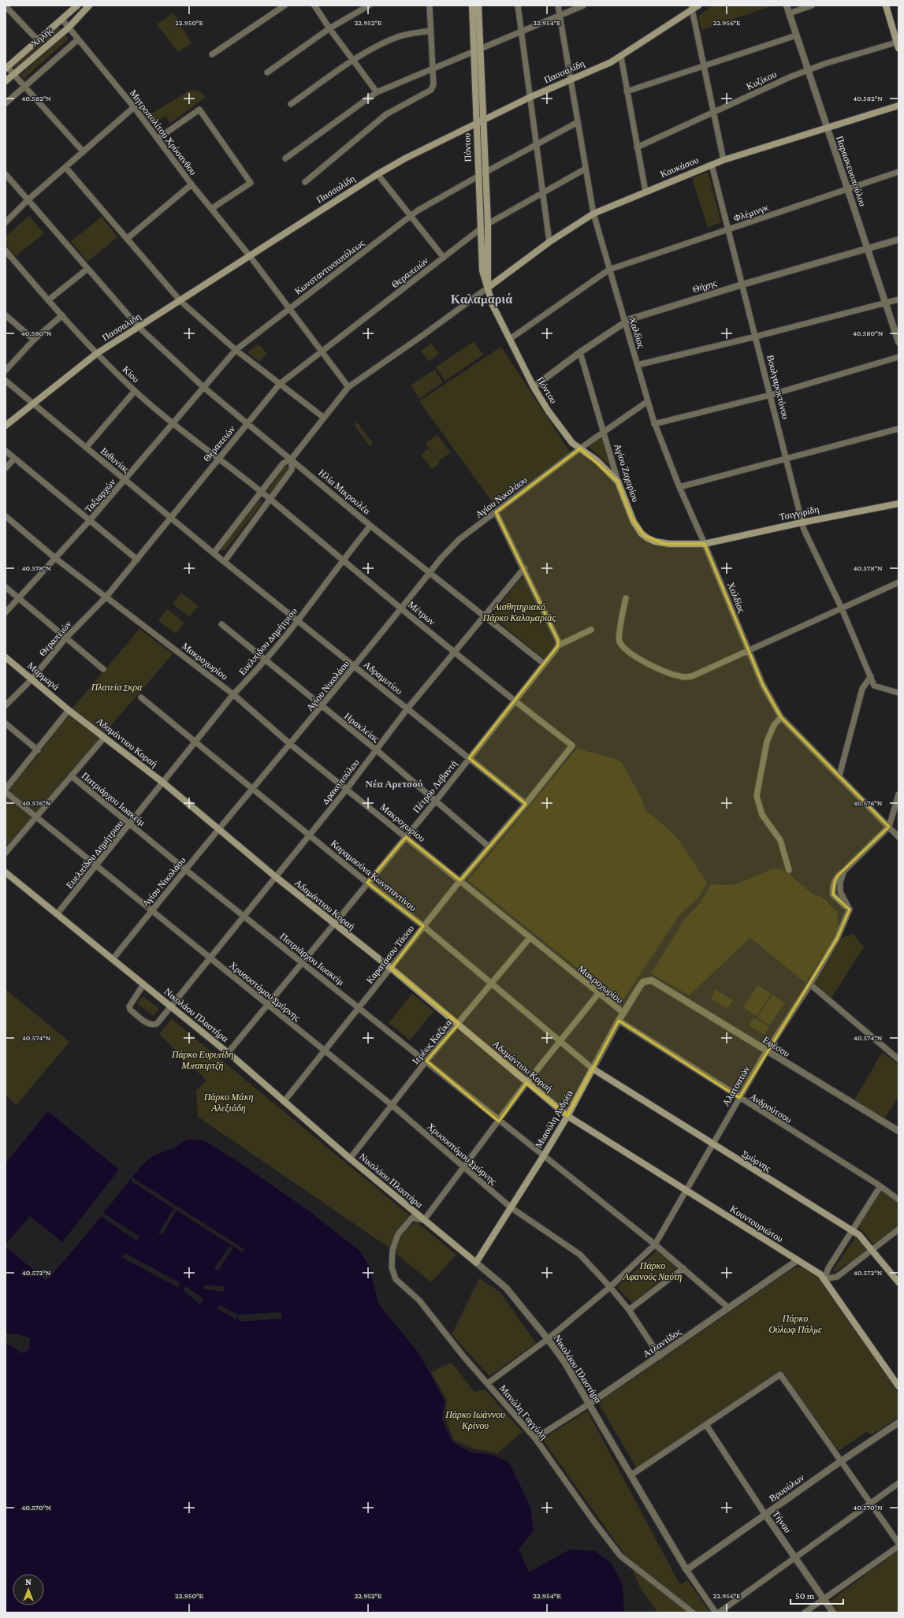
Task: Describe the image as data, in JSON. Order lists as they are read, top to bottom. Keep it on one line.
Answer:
{"streets":{"main road":["Χηλής","Πασσαλίδη","Πόντου","Καυκάσου","Αγίου Ζαχαρίου","Τσιγγιρίδη","Μαρμαρά","Αδαμάντιου Κοραή","Νικολάου Πλαστήρα","Μιαούλη Ανδρέα","Σμύρνης","Κουντουριώτου"],"street":["Κυζίκου","Μητροπολίτου Χρύσανθου","Παρασκευοπούλου","Φλέμινγκ","Κωνσταντινουπόλεως","Θεραπειών","Θήχης","Χαλδίας","Κίου","Βουλγαροκτόνου","Βιθυνίας","Ηλία Μικρουλέα","Ταξιαρχών","Αγίου Νικολάου","Μέτρων","Ευελπίδου Δημήτριου","Μακροχωρίου","Αδραμυτίου","Ηρακλείας","Δρακοπούλου","Πέτρου Λεβαντή","Πατριάρχου Ιωακείμ","Καραμαούνα Κωνσταντίνου","Καρατάσου Τάσου","Χρυσοστόμου Σμύρνης","Ιερέως Καζίκα","Εφέσου","Αλατσατών","Ανδρούτσου","Ατλαντίδος","Μανώλη Γαγγύλη","Βρυούλων","Τήνου"]},"crossings":[["Χηλής","Μητροπολίτου Χρύσανθου"],["Πασσαλίδη","Μητροπολίτου Χρύσανθου"],["Πασσαλίδη","Πόντου"],["Πασσαλίδη","Χαλδίας"],["Πασσαλίδη","Κίου"],["Πασσαλίδη","Βιθυνίας"],["Πασσαλίδη","Ηλία Μικρουλέα"],["Κυζίκου","Παρασκευοπούλου"],["Μητροπολίτου Χρύσανθου","Κωνσταντινουπόλεως"],["Μητροπολίτου Χρύσανθου","Θεραπειών"],["Πόντου","Καυκάσου"],["Πόντου","Φλέμινγκ"],["Πόντου","Κωνσταντινουπόλεως"],["Πόντου","Θεραπειών"],["Πόντου","Θήχης"],["Πόντου","Αγίου Ζαχαρίου"],["Πόντου","Αγίου Νικολάου"],["Καυκάσου","Παρασκευοπούλου"],["Καυκάσου","Χαλδίας"],["Καυκάσου","Βουλγαροκτόνου"],["Παρασκευοπούλου","Φλέμινγκ"],["Παρασκευοπούλου","Θήχης"],["Φλέμινγκ","Χαλδίας"],["Φλέμινγκ","Βουλγαροκτόνου"],["Κωνσταντινουπόλεως","Ηλία Μικρουλέα"],["Κωνσταντινουπόλεως","Ταξιαρχών"],["Θεραπειών","Κίου"],["Θεραπειών","Βιθυνίας"],["Θεραπειών","Ηλία Μικρουλέα"],["Θεραπειών","Μακροχωρίου"],["Θεραπειών","Μαρμαρά"],["Θήχης","Χαλδίας"],["Θήχης","Βουλγαροκτόνου"],["Θήχης","Αγίου Ζαχαρίου"],["Χαλδίας","Αγίου Ζαχαρίου"],["Χαλδίας","Αγίου Νικολάου"],["Χαλδίας","Τσιγγιρίδη"],["Χαλδίας","Αλατσατών"],["Κίου","Ταξιαρχών"],["Κίου","Μέτρων"],["Βουλγαροκτόνου","Τσιγγιρίδη"],["Βιθυνίας","Ταξιαρχών"],["Βιθυνίας","Αδραμυτίου"],["Αγίου Ζαχαρίου","Αγίου Νικολάου"],["Αγίου Ζαχαρίου","Τσιγγιρίδη"],["Ηλία Μικρουλέα","Ταξιαρχών"],["Ηλία Μικρουλέα","Αγίου Νικολάου"],["Ηλία Μικρουλέα","Ευελπίδου Δημήτριου"],["Ηλία Μικρουλέα","Δρακοπούλου"],["Ηλία Μικρουλέα","Πέτρου Λεβαντή"],["Ταξιαρχών","Μακροχωρίου"],["Αγίου Νικολάου","Μέτρων"],["Αγίου Νικολάου","Μακροχωρίου"],["Αγίου Νικολάου","Αδραμυτίου"],["Αγίου Νικολάου","Ηρακλείας"],["Αγίου Νικολάου","Αδαμάντιου Κοραή"],["Αγίου Νικολάου","Πατριάρχου Ιωακείμ"],["Αγίου Νικολάου","Καραμαούνα Κωνσταντίνου"],["Αγίου Νικολάου","Χρυσοστόμου Σμύρνης"],["Αγίου Νικολάου","Νικολάου Πλαστήρα"],["Μέτρων","Ευελπίδου Δημήτριου"],["Μέτρων","Δρακοπούλου"],["Μέτρων","Πέτρου Λεβαντή"],["Μέτρων","Καρατάσου Τάσου"],["Ευελπίδου Δημήτριου","Μακροχωρίου"],["Ευελπίδου Δημήτριου","Αδραμυτίου"],["Ευελπίδου Δημήτριου","Ηρακλείας"],["Ευελπίδου Δημήτριου","Αδαμάντιου Κοραή"],["Ευελπίδου Δημήτριου","Πατριάρχου Ιωακείμ"],["Ευελπίδου Δημήτριου","Καραμαούνα Κωνσταντίνου"],["Ευελπίδου Δημήτριου","Χρυσοστόμου Σμύρνης"],["Ευελπίδου Δημήτριου","Νικολάου Πλαστήρα"],["Μακροχωρίου","Δρακοπούλου"],["Μακροχωρίου","Πέτρου Λεβαντή"],["Μακροχωρίου","Καρατάσου Τάσου"],["Μακροχωρίου","Ιερέως Καζίκα"],["Μακροχωρίου","Μιαούλη Ανδρέα"],["Μαρμαρά","Αδαμάντιου Κοραή"],["Αδραμυτίου","Δρακοπούλου"],["Αδραμυτίου","Πέτρου Λεβαντή"],["Αδραμυτίου","Καρατάσου Τάσου"],["Ηρακλείας","Δρακοπούλου"],["Ηρακλείας","Πέτρου Λεβαντή"],["Ηρακλείας","Καρατάσου Τάσου"],["Αδαμάντιου Κοραή","Δρακοπούλου"],["Αδαμάντιου Κοραή","Πέτρου Λεβαντή"],["Αδαμάντιου Κοραή","Καρατάσου Τάσου"],["Αδαμάντιου Κοραή","Ιερέως Καζίκα"],["Αδαμάντιου Κοραή","Μιαούλη Ανδρέα"],["Αδαμάντιου Κοραή","Κουντουριώτου"],["Δρακοπούλου","Πατριάρχου Ιωακείμ"],["Δρακοπούλου","Καραμαούνα Κωνσταντίνου"],["Δρακοπούλου","Χρυσοστόμου Σμύρνης"],["Δρακοπούλου","Νικολάου Πλαστήρα"],["Πέτρου Λεβαντή","Πατριάρχου Ιωακείμ"],["Πέτρου Λεβαντή","Καραμαούνα Κωνσταντίνου"],["Πέτρου Λεβαντή","Χρυσοστόμου Σμύρνης"],["Πέτρου Λεβαντή","Νικολάου Πλαστήρα"],["Πατριάρχου Ιωακείμ","Καρατάσου Τάσου"],["Πατριάρχου Ιωακείμ","Ιερέως Καζίκα"],["Πατριάρχου Ιωακείμ","Αλατσατών"],["Πατριάρχου Ιωακείμ","Μιαούλη Ανδρέα"],["Πατριάρχου Ιωακείμ","Ατλαντίδος"],["Καραμαούνα Κωνσταντίνου","Καρατάσου Τάσου"],["Καραμαούνα Κωνσταντίνου","Ιερέως Καζίκα"],["Καραμαούνα Κωνσταντίνου","Μιαούλη Ανδρέα"],["Καραμαούνα Κωνσταντίνου","Σμύρνης"],["Καρατάσου Τάσου","Χρυσοστόμου Σμύρνης"],["Καρατάσου Τάσου","Νικολάου Πλαστήρα"],["Χρυσοστόμου Σμύρνης","Ιερέως Καζίκα"],["Χρυσοστόμου Σμύρνης","Αλατσατών"],["Χρυσοστόμου Σμύρνης","Μιαούλη Ανδρέα"],["Χρυσοστόμου Σμύρνης","Ατλαντίδος"],["Νικολάου Πλαστήρα","Ιερέως Καζίκα"],["Νικολάου Πλαστήρα","Αλατσατών"],["Νικολάου Πλαστήρα","Μιαούλη Ανδρέα"],["Νικολάου Πλαστήρα","Ατλαντίδος"],["Νικολάου Πλαστήρα","Μανώλη Γαγγύλη"],["Νικολάου Πλαστήρα","Βρυούλων"],["Εφέσου","Αλατσατών"],["Εφέσου","Μιαούλη Ανδρέα"],["Αλατσατών","Ανδρούτσου"],["Αλατσατών","Σμύρνης"],["Αλατσατών","Κουντουριώτου"],["Αλατσατών","Μανώλη Γαγγύλη"],["Ανδρούτσου","Μιαούλη Ανδρέα"],["Μιαούλη Ανδρέα","Σμύρνης"],["Μιαούλη Ανδρέα","Κουντουριώτου"],["Κουντουριώτου","Ατλαντίδος"],["Ατλαντίδος","Μανώλη Γαγγύλη"],["Βρυούλων","Τήνου"]],"districts":["Καλαμαριά","Νέα Αρετσού"],"parks":["Αισθητηριακό Πάρκο Καλαμαριάς","Πλατεία Σκρα","Πάρκο Ευριπίδη Μπακιρτζή","Πάρκο Μάκη Αλεξιάδη","Πάρκο Αφανούς Ναύτη","Πάρκο Ούλωφ Πάλμε","Πάρκο Ιωάννου Κρίνου"],"scale_bar":"50 m","north":"top","coordinates":["22.950°E","22.952°E","22.954°E","22.956°E","40.582°N","40.580°N","40.578°N","40.576°N","40.574°N","40.572°N","40.570°N"]}
